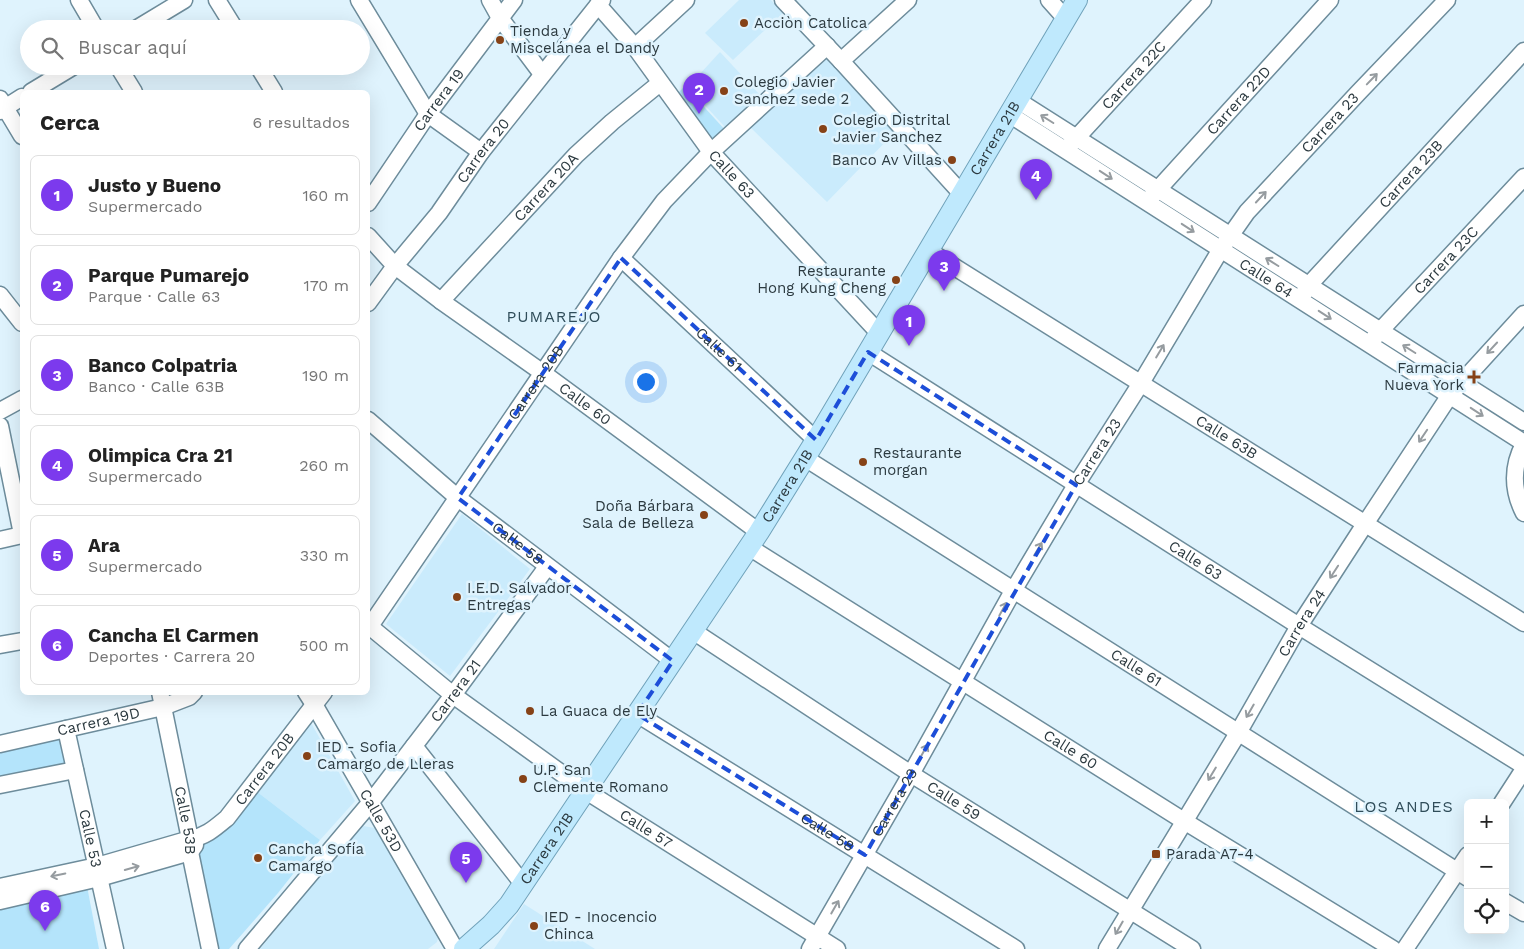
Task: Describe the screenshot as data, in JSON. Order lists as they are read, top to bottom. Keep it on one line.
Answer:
{"streets":{"main road":["Carrera 21B"],"street":["Carrera 22C","Carrera 19","Carrera 22D","Carrera 23","Carrera 20","Calle 63","Carrera 23B","Carrera 20A","Carrera 23C","Calle 64","Calle 61","Carrera 20B","Calle 60","Calle 63B","Calle 58","Carrera 24","Carrera 21","Carrera 19D","Calle 59","Calle 53D","Calle 53B","Calle 57","Calle 53"]},"crossings":[["Carrera 22C","Calle 64"],["Carrera 22D","Calle 64"],["Carrera 23","Calle 63"],["Carrera 23","Calle 64"],["Carrera 23","Calle 61"],["Carrera 23","Calle 60"],["Carrera 23","Calle 63B"],["Carrera 23","Calle 58"],["Carrera 23","Calle 59"],["Carrera 23","Calle 57"],["Carrera 21B","Calle 63"],["Carrera 21B","Calle 64"],["Carrera 21B","Calle 61"],["Carrera 21B","Calle 60"],["Carrera 21B","Calle 63B"],["Carrera 21B","Calle 58"],["Carrera 21B","Calle 59"],["Carrera 21B","Calle 57"],["Carrera 20","Calle 63"],["Carrera 20","Calle 60"],["Calle 63","Carrera 20A"],["Calle 63","Carrera 20B"],["Calle 63","Carrera 24"],["Carrera 23B","Calle 64"],["Carrera 20A","Calle 60"],["Carrera 23C","Calle 64"],["Calle 64","Carrera 24"],["Calle 61","Carrera 20B"],["Calle 61","Carrera 24"],["Carrera 20B","Calle 60"],["Carrera 20B","Calle 58"],["Carrera 20B","Calle 53D"],["Carrera 20B","Calle 53B"],["Calle 60","Carrera 24"],["Calle 63B","Carrera 24"],["Calle 58","Carrera 21"],["Carrera 24","Calle 59"],["Carrera 21","Calle 53D"],["Carrera 21","Calle 57"],["Carrera 19D","Calle 53B"],["Carrera 19D","Calle 53"]],"one_way":["Carrera 23","Carrera 24"],"districts":["PUMAREJO","LOS ANDES"],"places":{"other":["Acciòn Catolica","Tienda y Miscelánea el Dandy","Colegio Javier Sanchez sede 2","Colegio Distrital Javier Sanchez","Banco Av Villas","Restaurante Hong Kung Cheng","Restaurante morgan","Doña Bárbara Sala de Belleza","I.E.D. Salvador Entregas","La Guaca de Ely","IED - Sofia Camargo de Lleras","U.P. San Clemente Romano","Cancha Sofía Camargo","IED - Inocencio Chinca"],"health":["Farmacia Nueva York"],"transit":["Parada A7-4"]},"page":{"search":"Buscar aquí","pins":["2","4","3","1","5","6"],"heading":["Cerca","6 resultados"],"list":[{"mark":"1","name":"Justo y Bueno","note":"Supermercado","value":"160 m"},{"mark":"2","name":"Parque Pumarejo","note":"Parque · Calle 63","value":"170 m"},{"mark":"3","name":"Banco Colpatria","note":"Banco · Calle 63B","value":"190 m"},{"mark":"4","name":"Olimpica Cra 21","note":"Supermercado","value":"260 m"},{"mark":"5","name":"Ara","note":"Supermercado","value":"330 m"},{"mark":"6","name":"Cancha El Carmen","note":"Deportes · Carrera 20","value":"500 m"}],"map_buttons":["+","−"]}}
